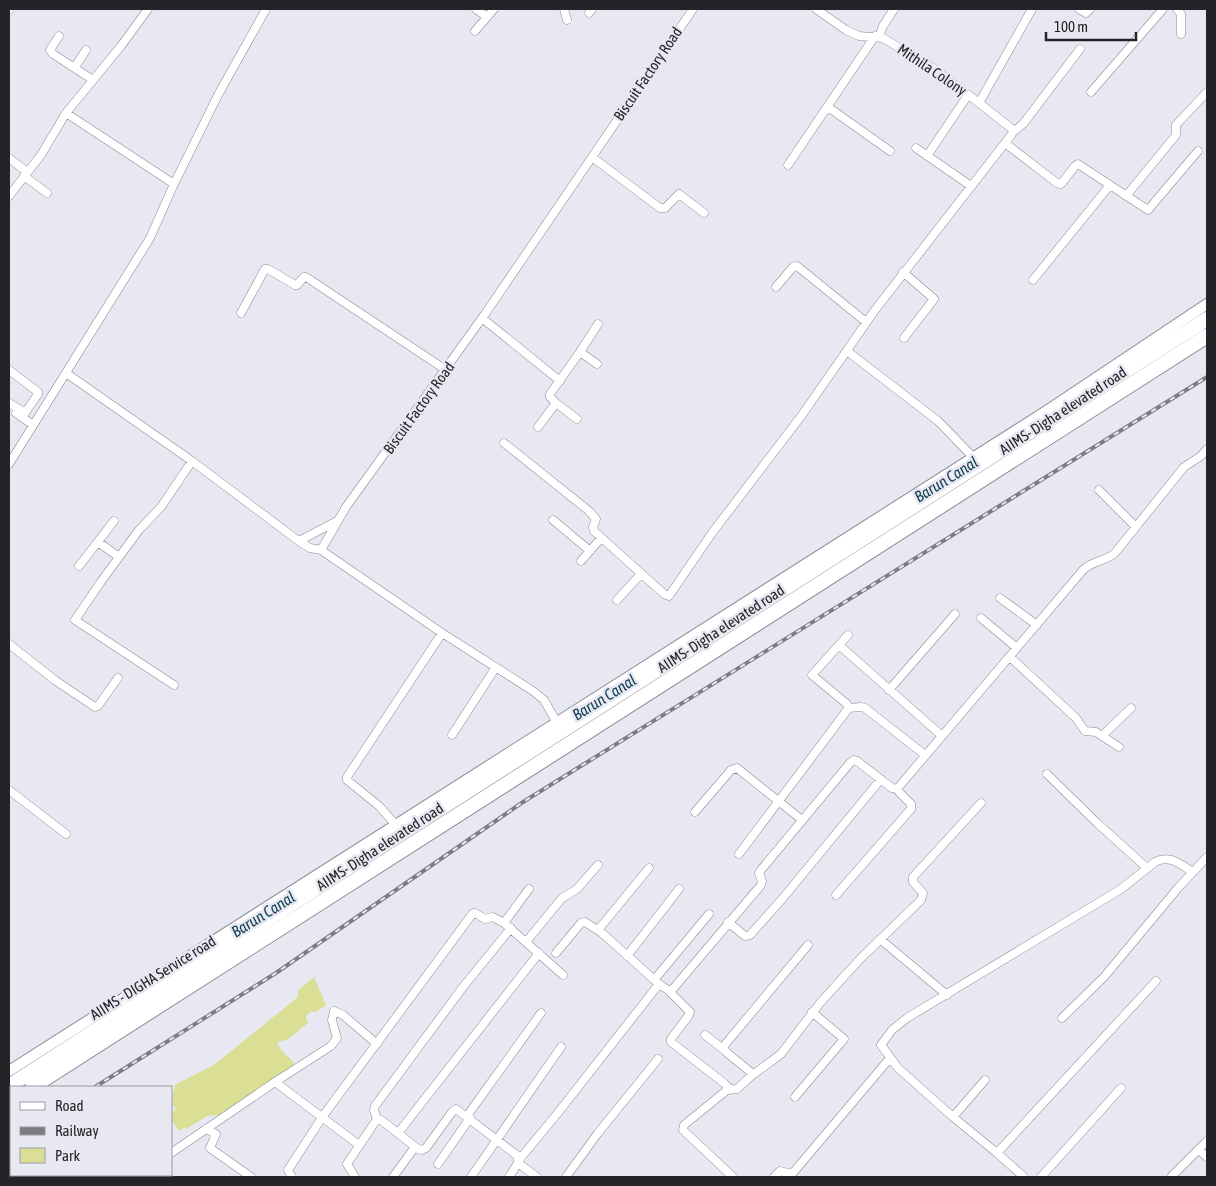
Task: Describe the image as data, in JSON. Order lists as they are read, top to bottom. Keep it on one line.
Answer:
{"streets":{"highway":["AIIMS- Digha elevated road"],"main road":["AIIMS - DIGHA Service road"],"street":["Mithila Colony","Biscuit Factory Road"]},"water":["Barun Canal"],"legend":["Road","Railway","Park"],"scale_bar":"100 m"}
